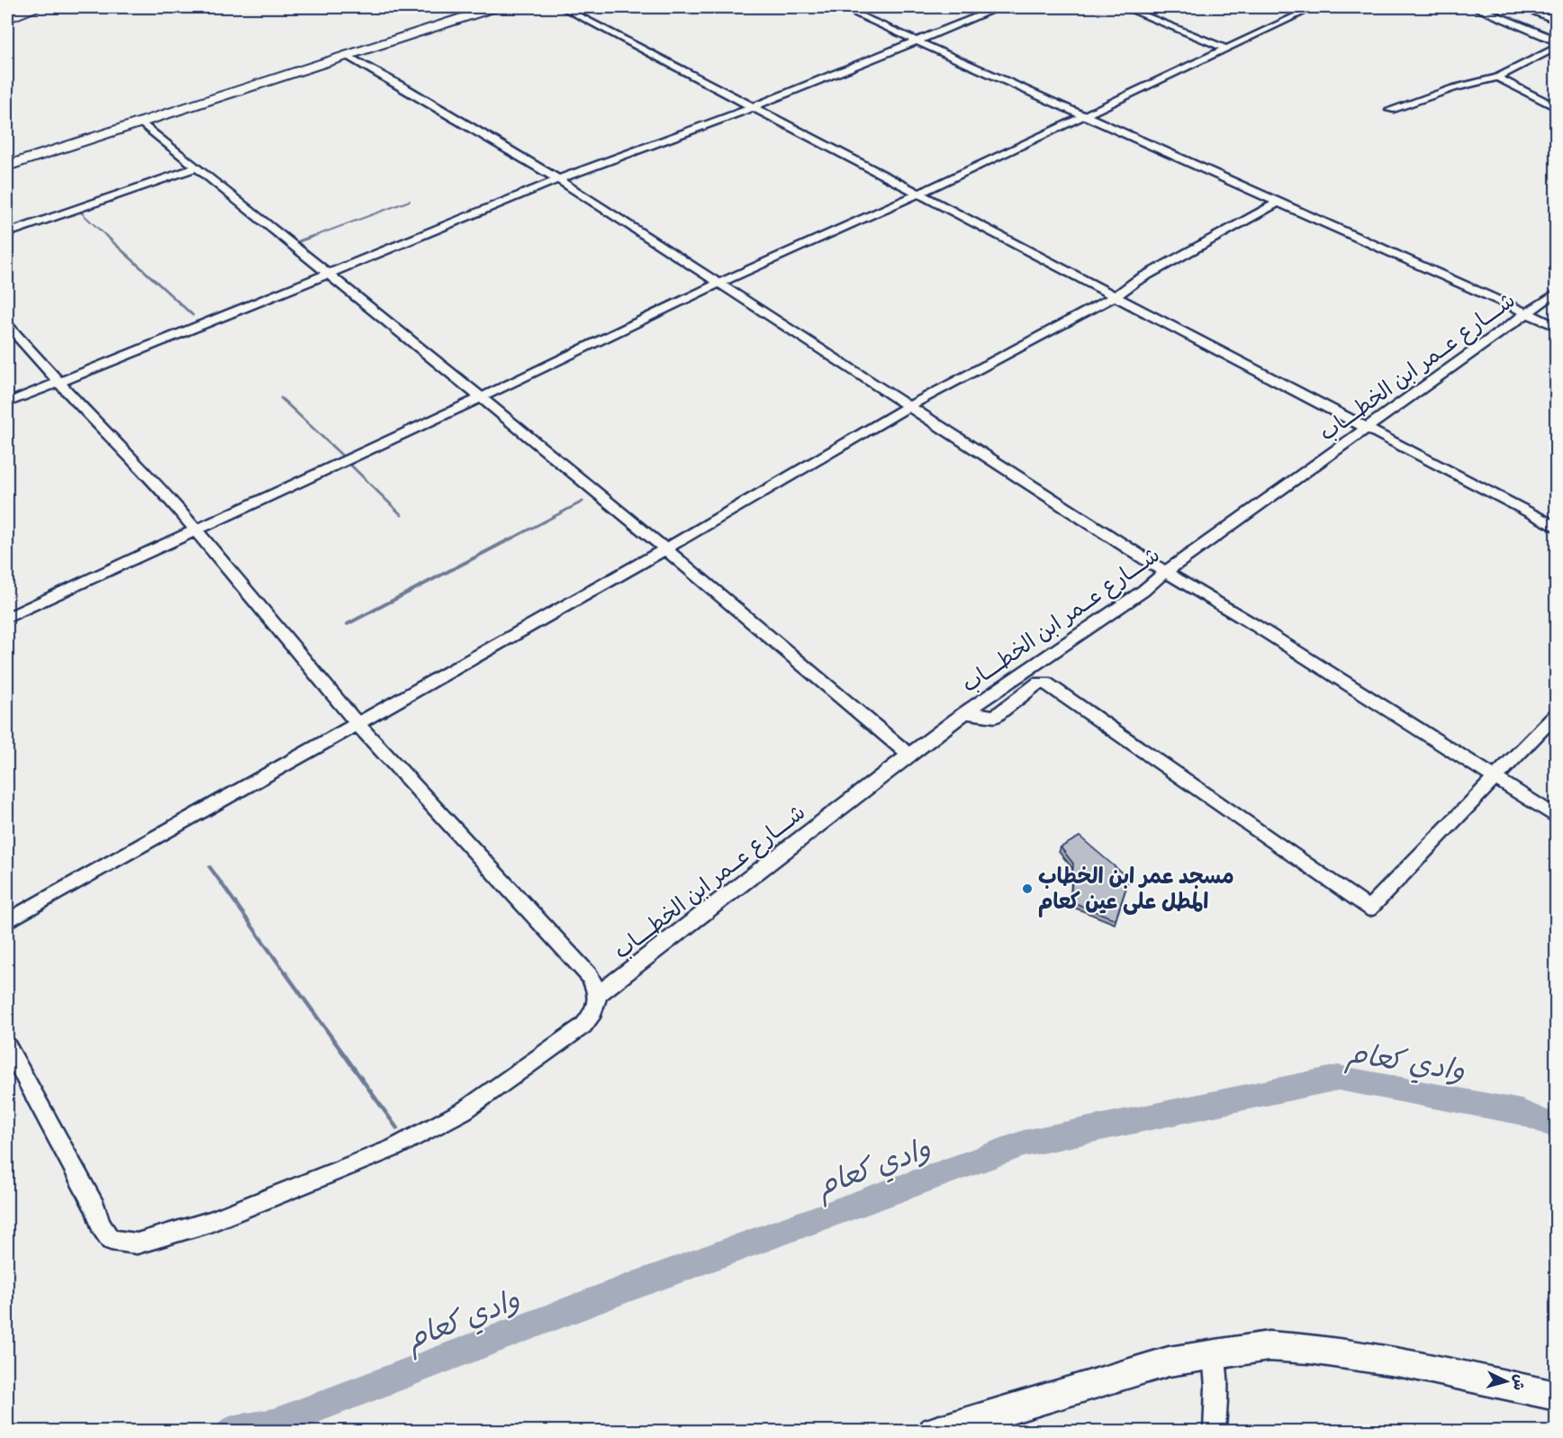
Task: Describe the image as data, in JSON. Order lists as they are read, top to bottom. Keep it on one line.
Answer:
{"streets":{"street":["شــــارع عــمر ابن الخطــــاب"]},"water":["وادي كعام"],"places":["مسجد عمر ابن الخطاب المطل على عين كعام"],"north":"right"}
